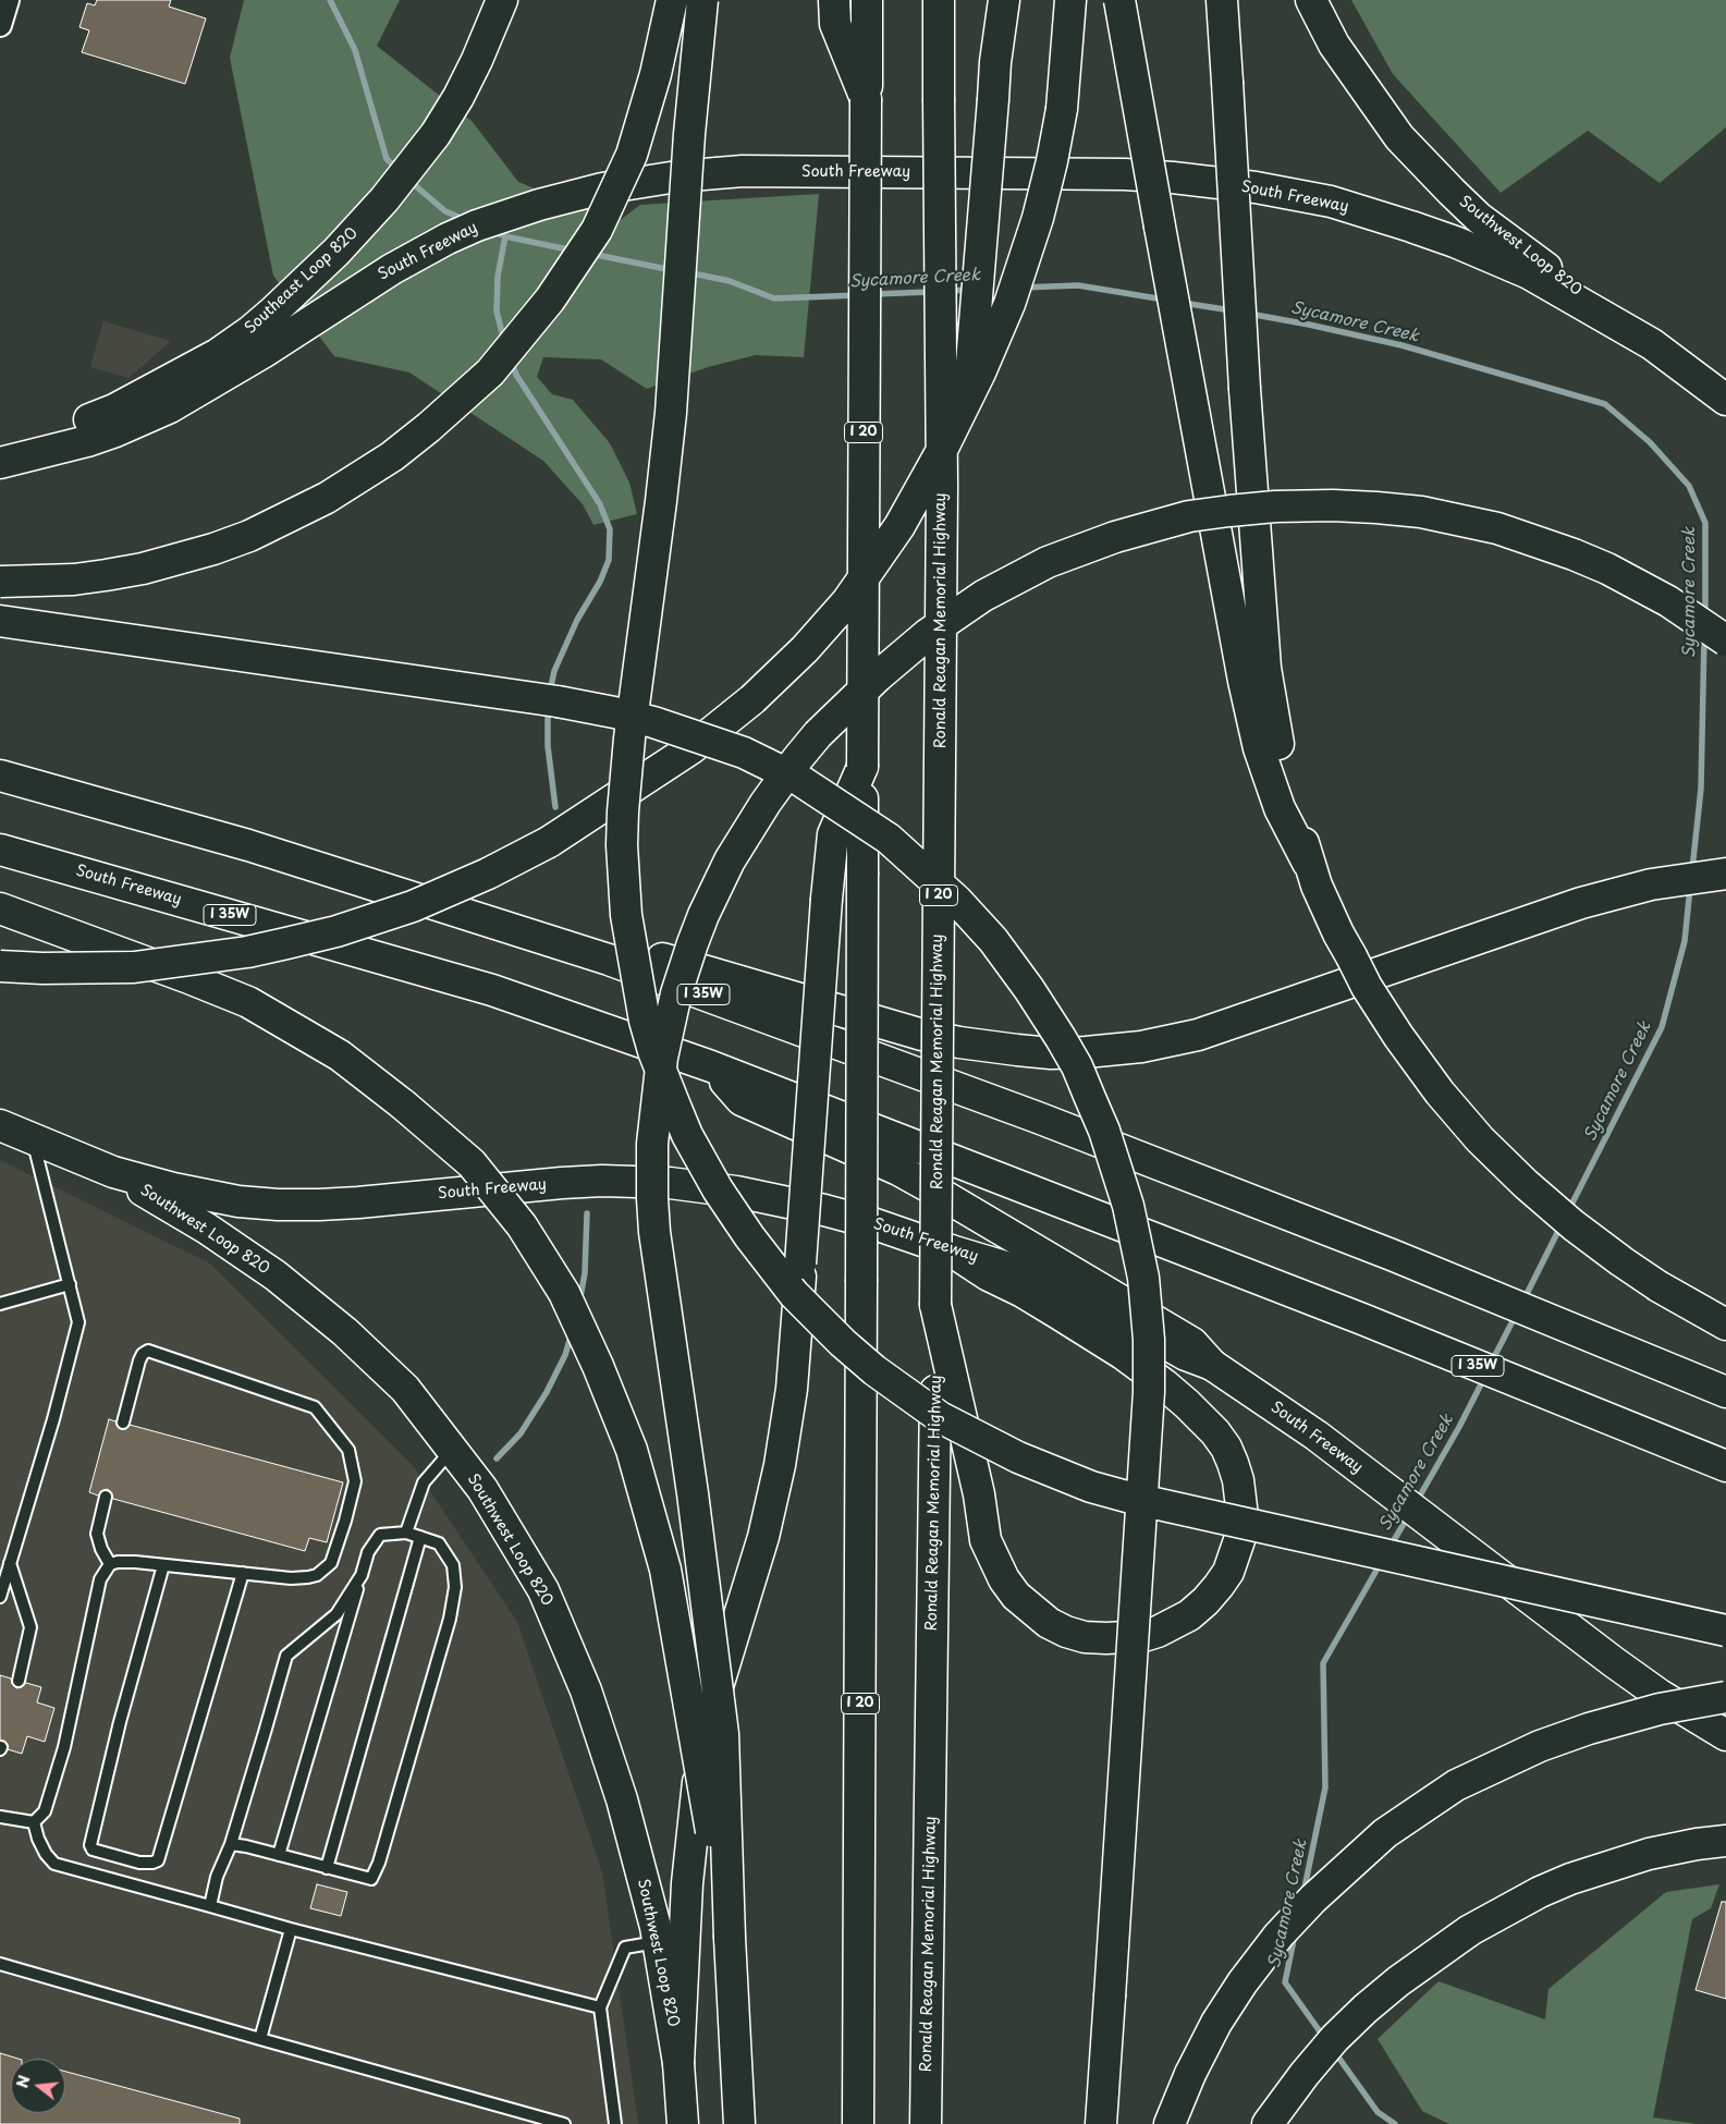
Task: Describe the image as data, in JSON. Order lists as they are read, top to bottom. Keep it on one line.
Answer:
{"streets":{"main road":["South Freeway","Southwest Loop 820","Southeast Loop 820","I 20","Ronald Reagan Memorial Highway","I 35W"]},"crossings":[["South Freeway","Southwest Loop 820"],["South Freeway","Southeast Loop 820"]],"water":["Sycamore Creek"],"north":"left"}
